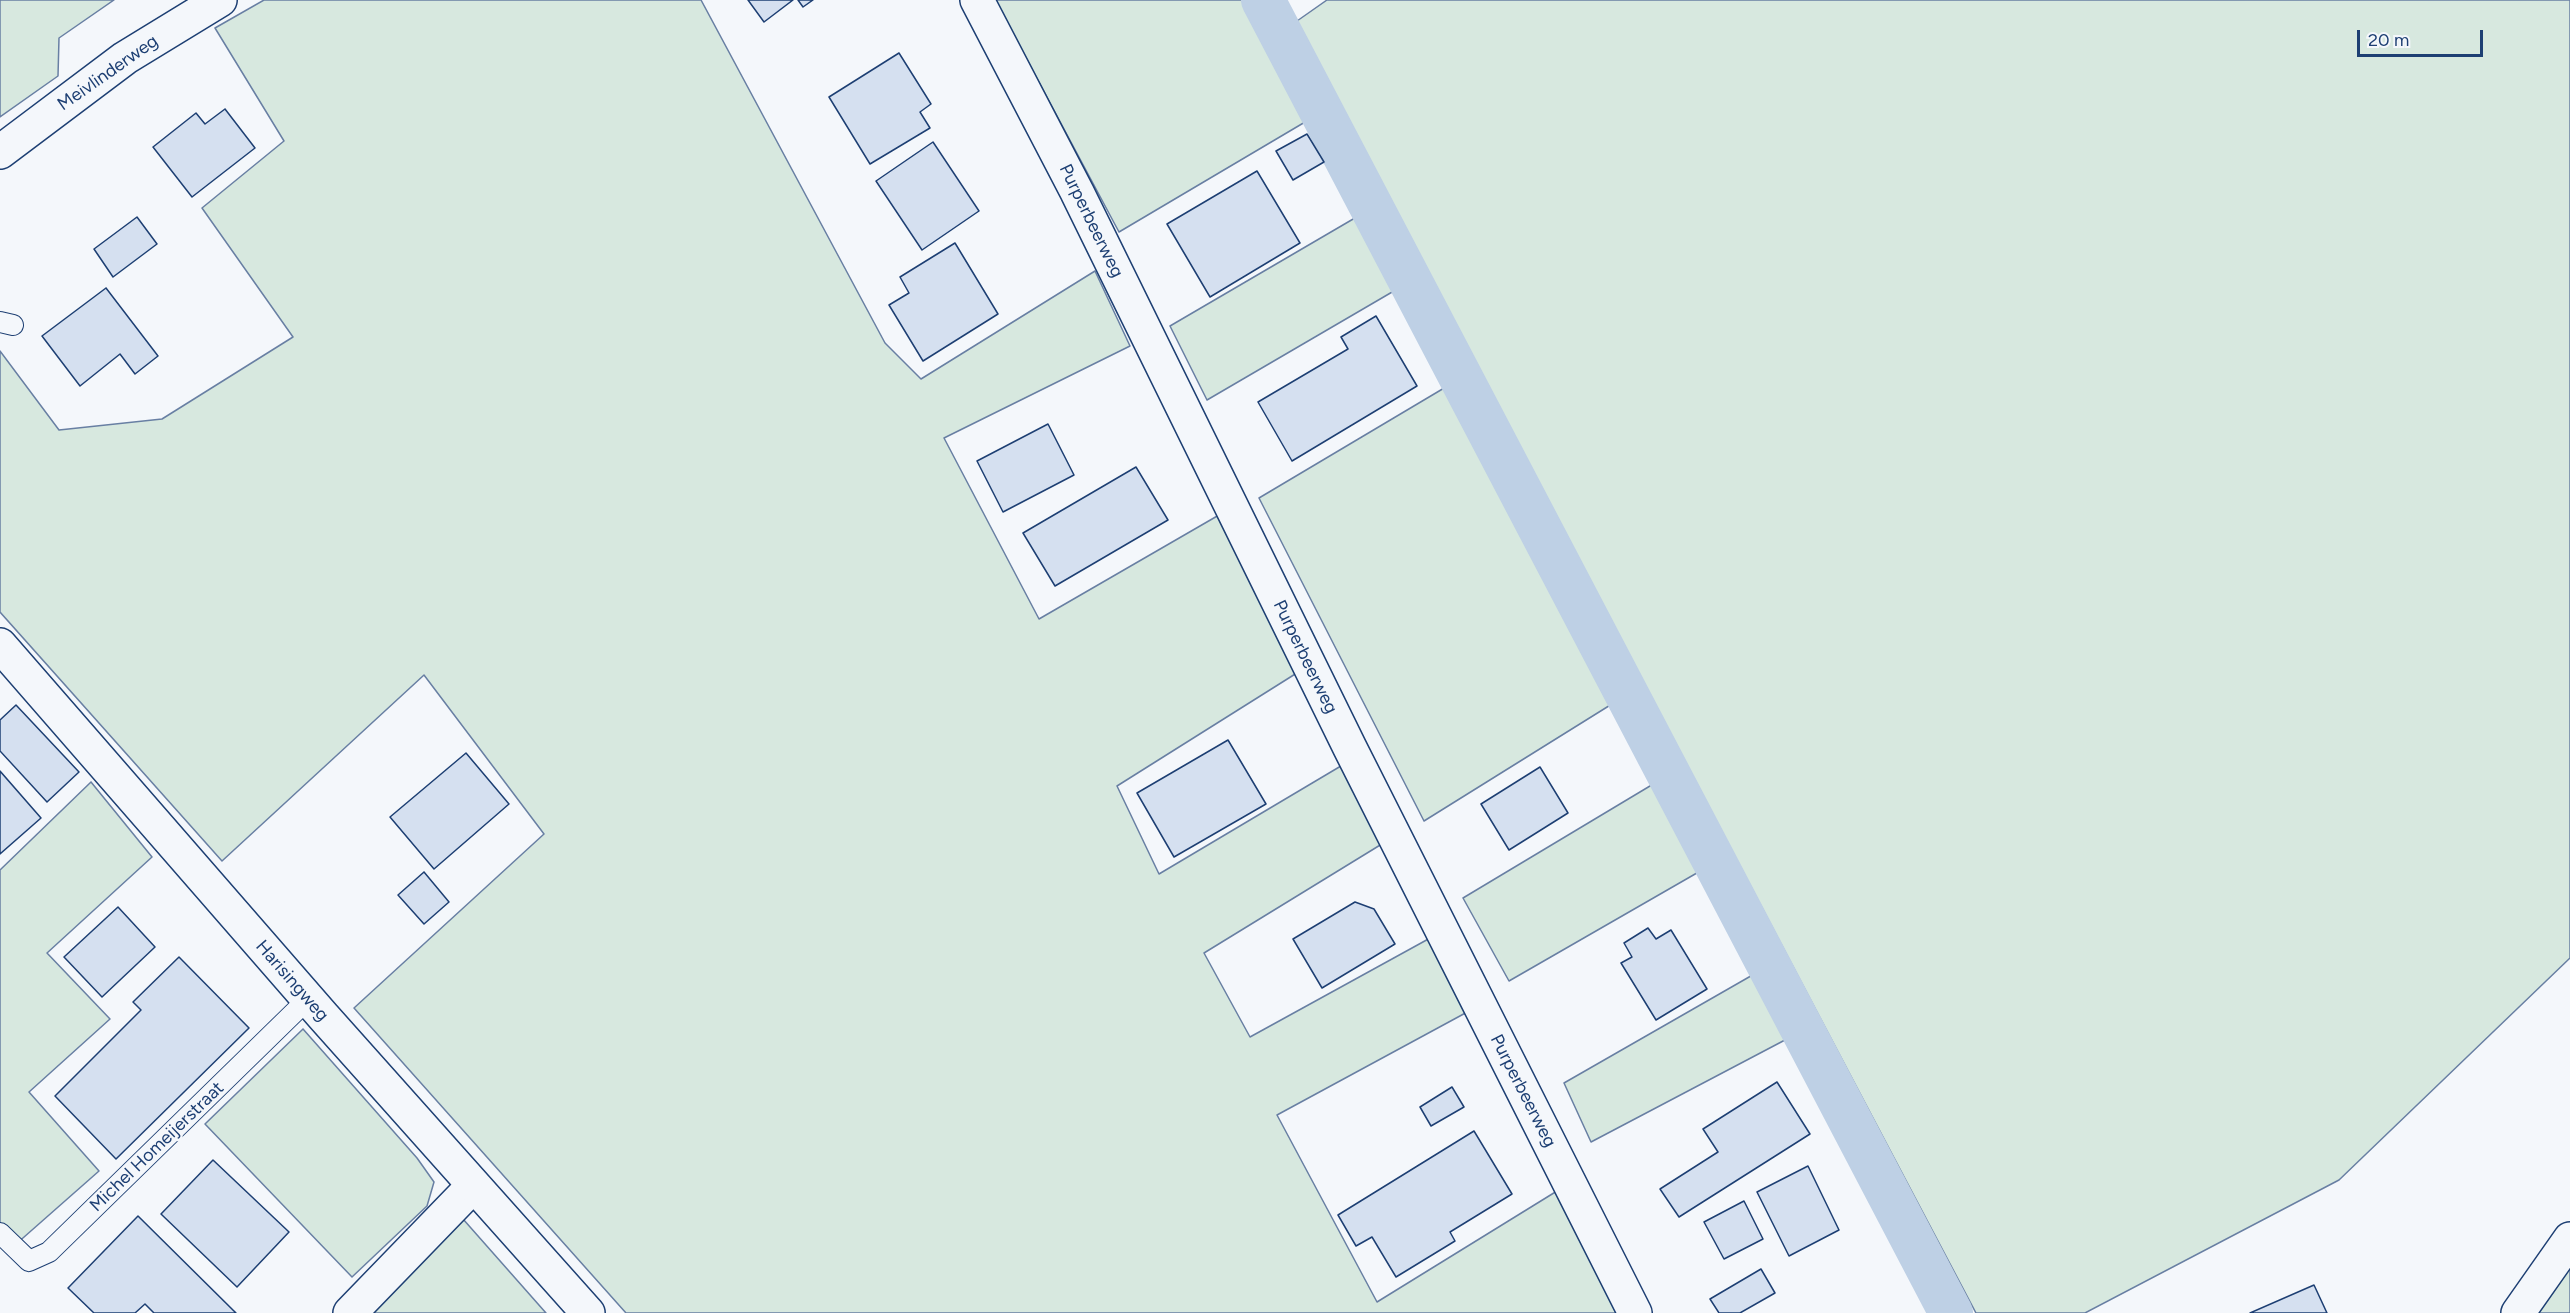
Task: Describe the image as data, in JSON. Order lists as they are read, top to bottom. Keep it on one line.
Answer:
{"streets":{"street":["Meivlinderweg","Purperbeerweg","Harisingweg"],"lane":["Michel Homeijerstraat"]},"crossings":[["Harisingweg","Michel Homeijerstraat"]],"scale_bar":"20 m"}
